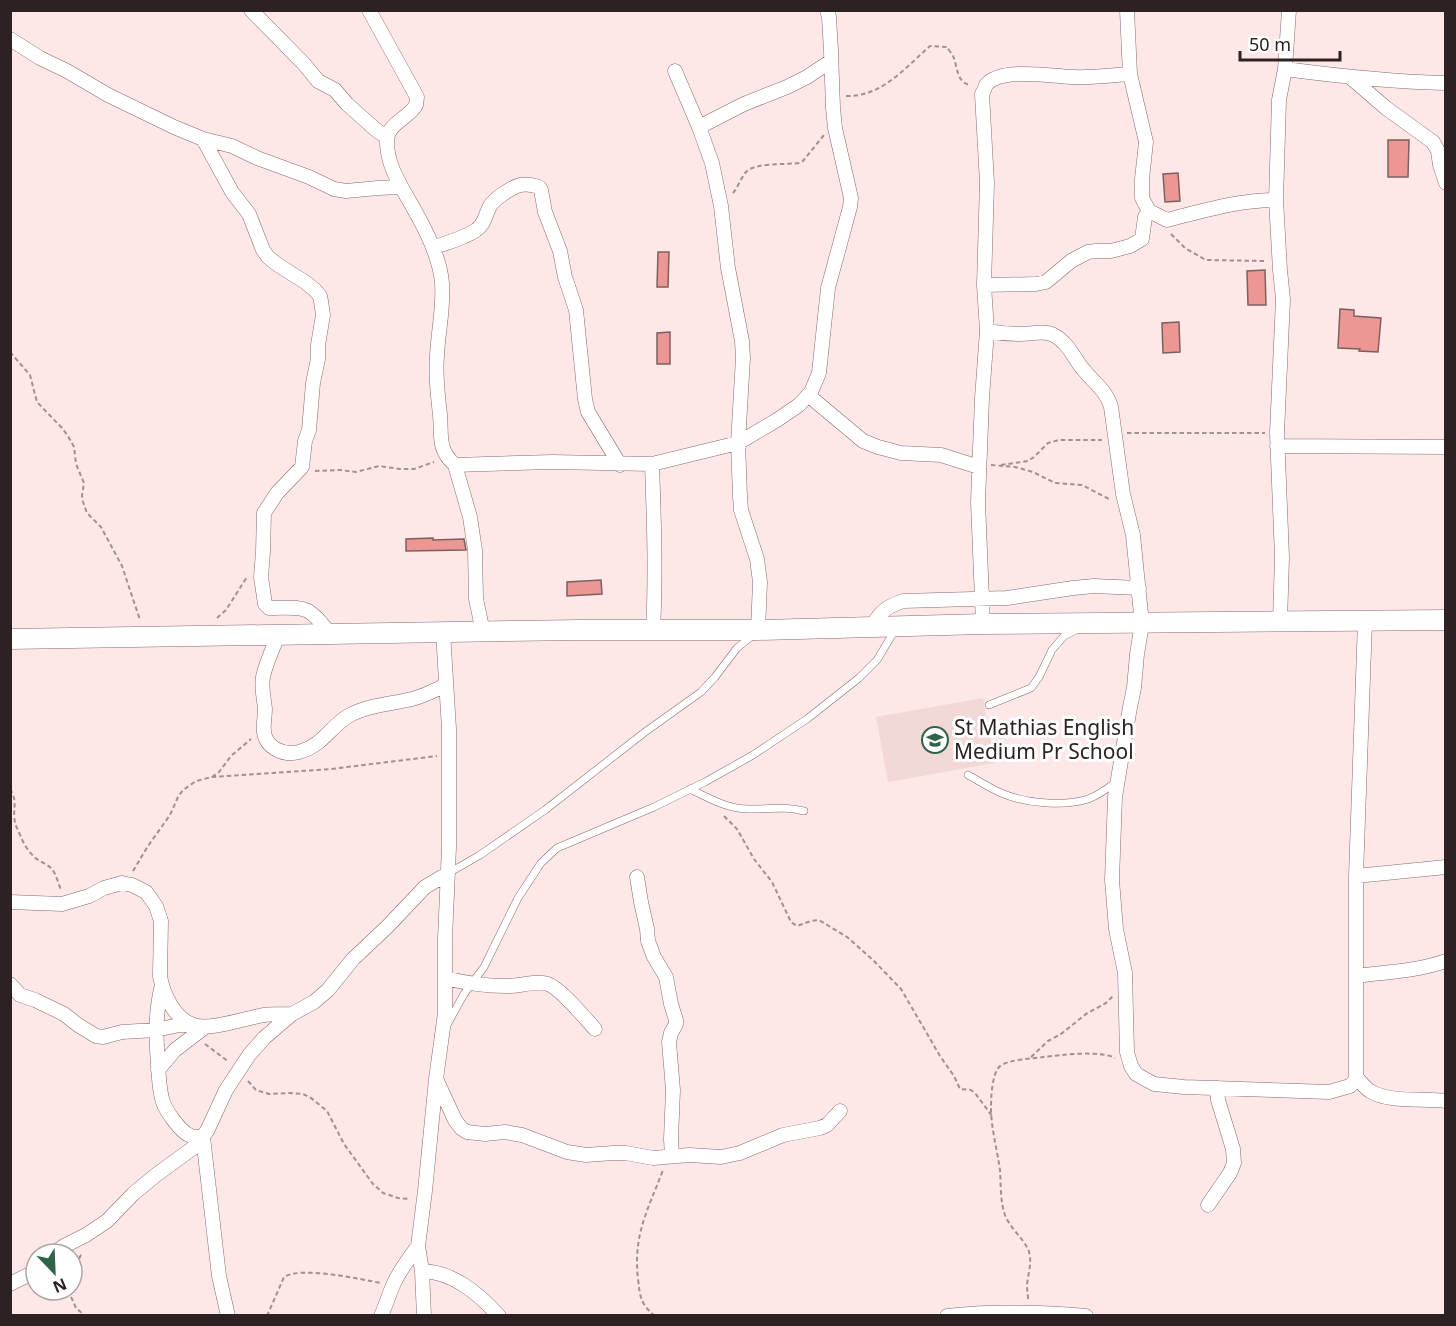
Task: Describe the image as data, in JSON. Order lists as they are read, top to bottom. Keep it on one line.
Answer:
{"places":{"school or university":["St Mathias English Medium Pr School"]},"scale_bar":"50 m","north":"bottom right"}
